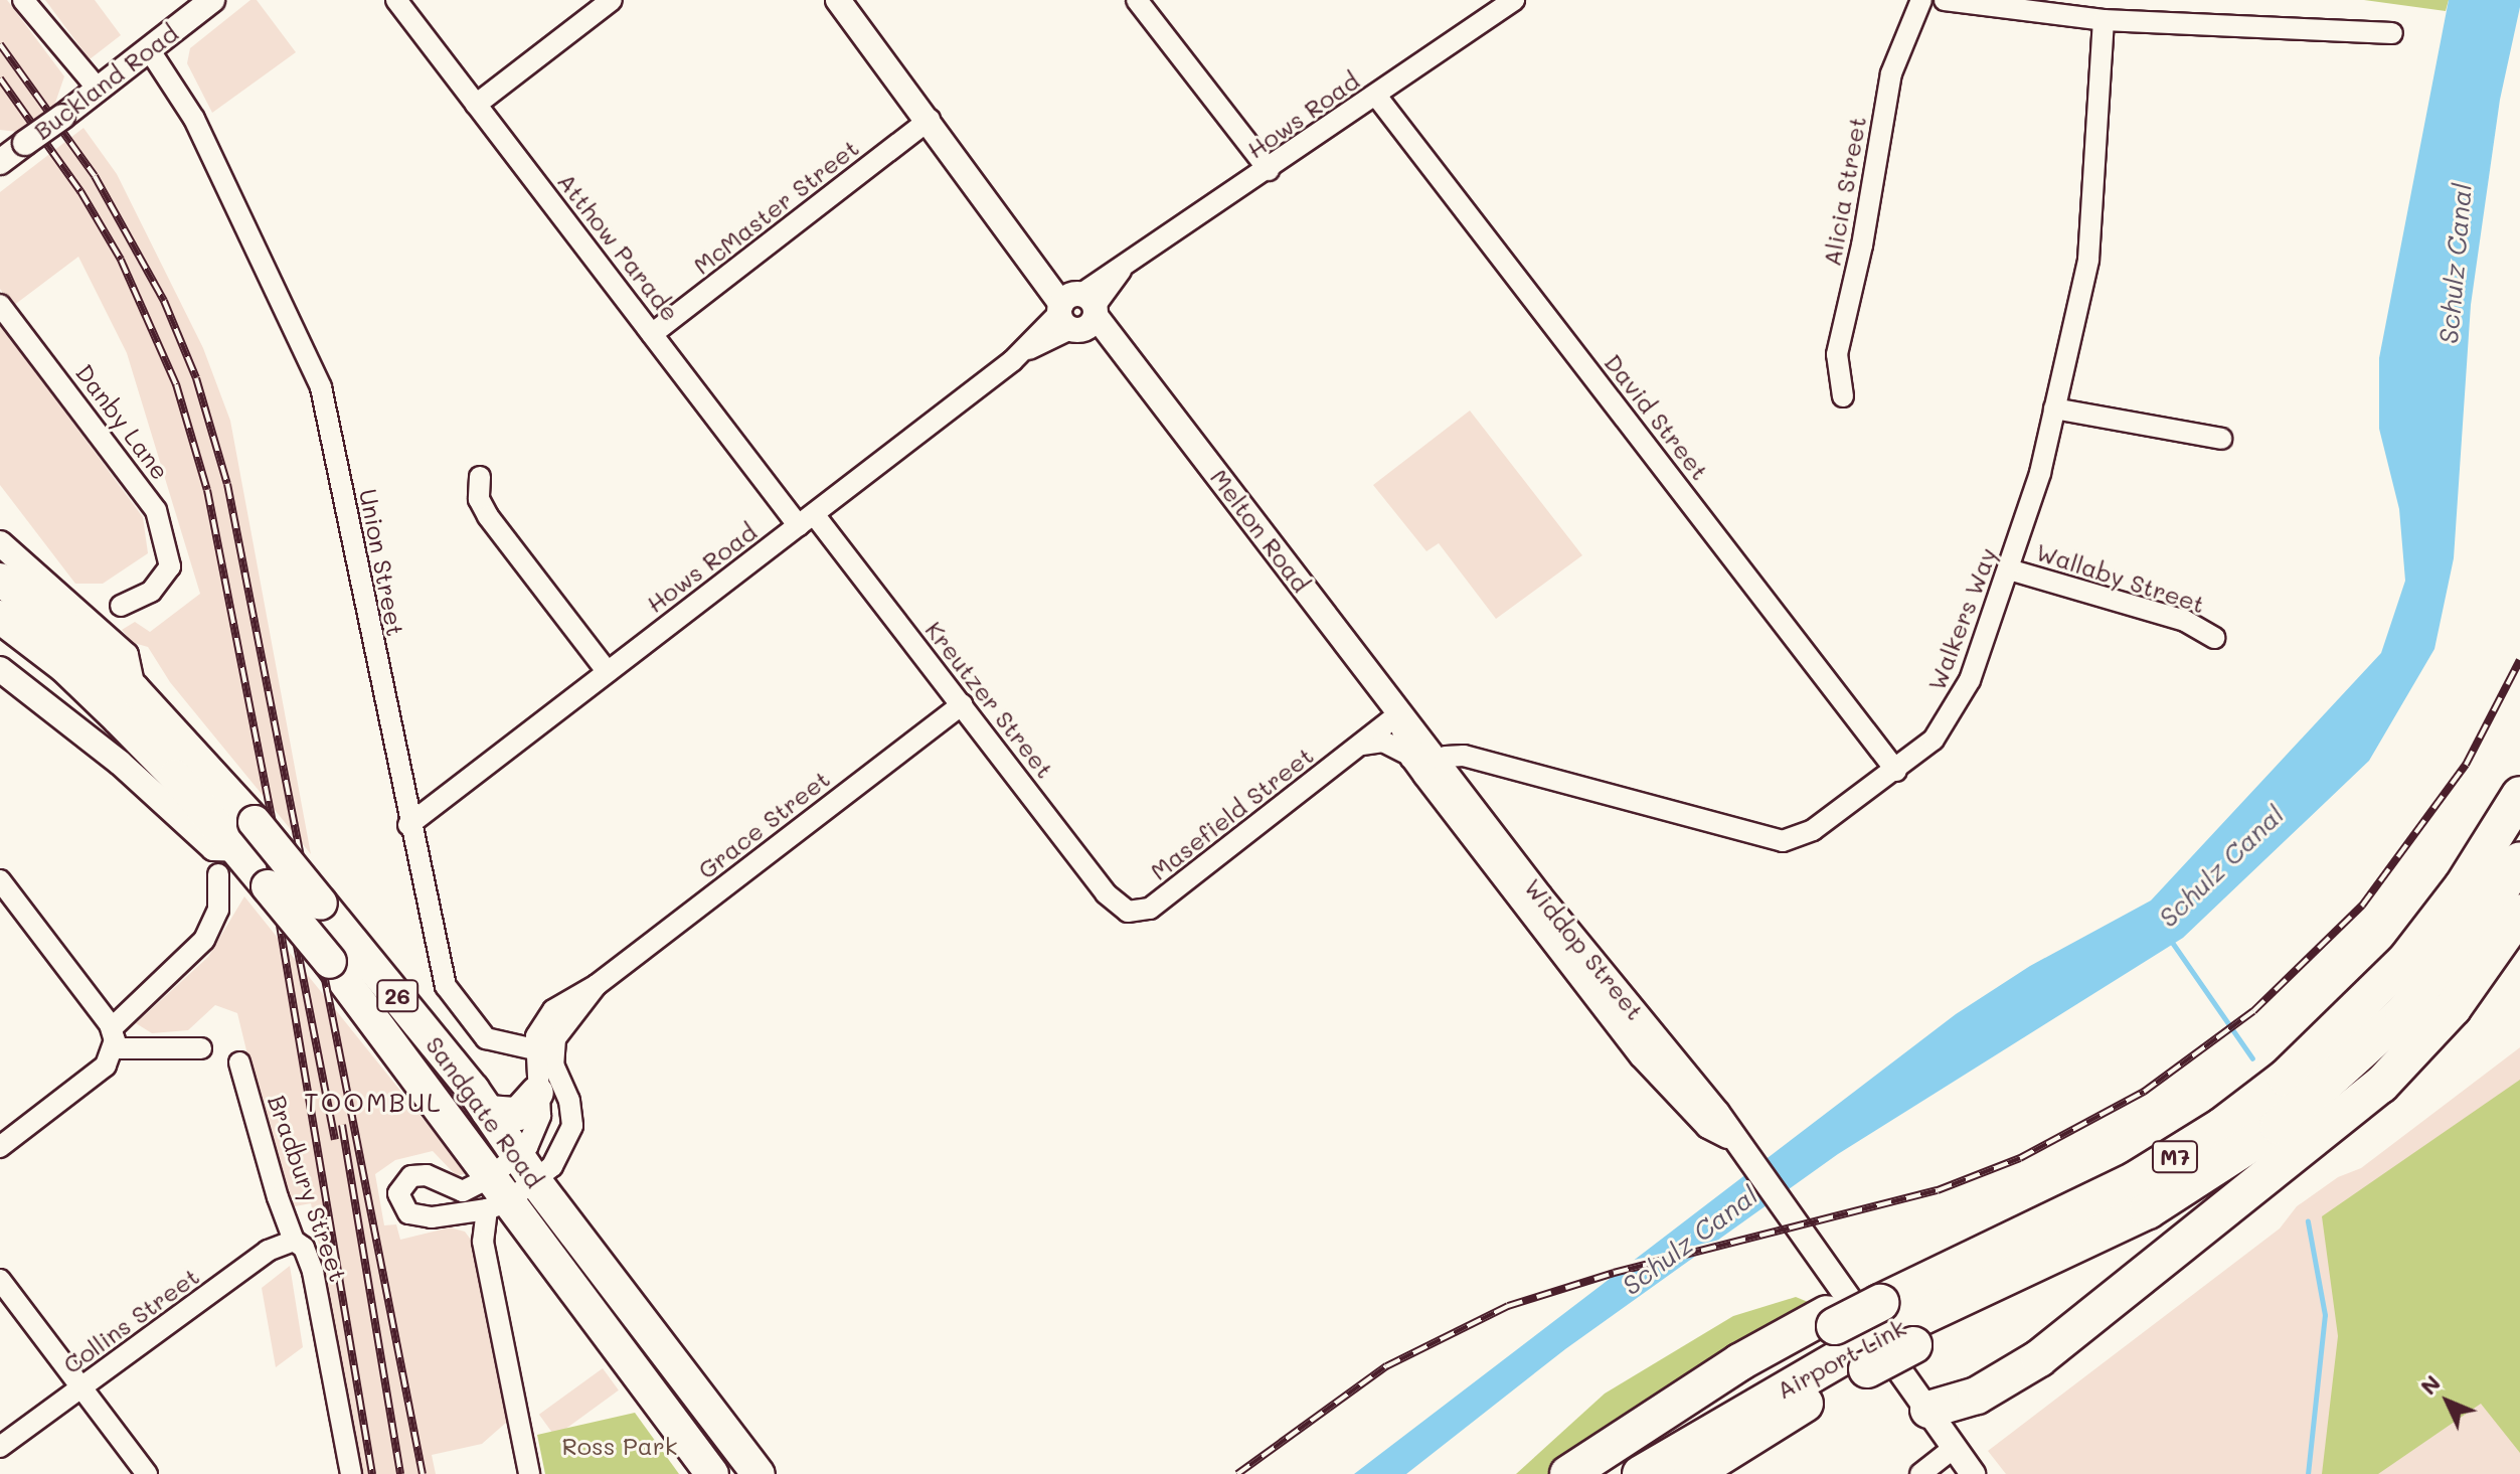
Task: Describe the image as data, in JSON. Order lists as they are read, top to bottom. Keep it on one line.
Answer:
{"streets":{"highway":["26","Sandgate Road","M7","Airport Link"],"street":["Buckland Road","Hows Road","Alicia Street","McMaster Street","Atthow Parade","David Street","Danby Lane","Melton Road","Union Street","Wallaby Street","Walkers Way","Kreutzer Street","Masefield Street","Grace Street","Widdop Street","Bradbury Street","Collins Street"]},"crossings":[["Buckland Road","Union Street"],["Hows Road","Atthow Parade"],["Hows Road","David Street"],["Hows Road","Melton Road"],["Hows Road","Union Street"],["Hows Road","Kreutzer Street"],["McMaster Street","Atthow Parade"],["McMaster Street","Melton Road"],["Atthow Parade","Kreutzer Street"],["David Street","Walkers Way"],["Melton Road","Walkers Way"],["Melton Road","Masefield Street"],["Melton Road","Widdop Street"],["Union Street","Grace Street"],["Wallaby Street","Walkers Way"],["Walkers Way","Widdop Street"],["Kreutzer Street","Masefield Street"],["Kreutzer Street","Grace Street"],["Grace Street","Sandgate Road"],["M7","Airport Link"],["Bradbury Street","Collins Street"]],"districts":["TOOMBUL"],"water":["Schulz Canal"],"parks":["Ross Park"],"north":"top left"}
